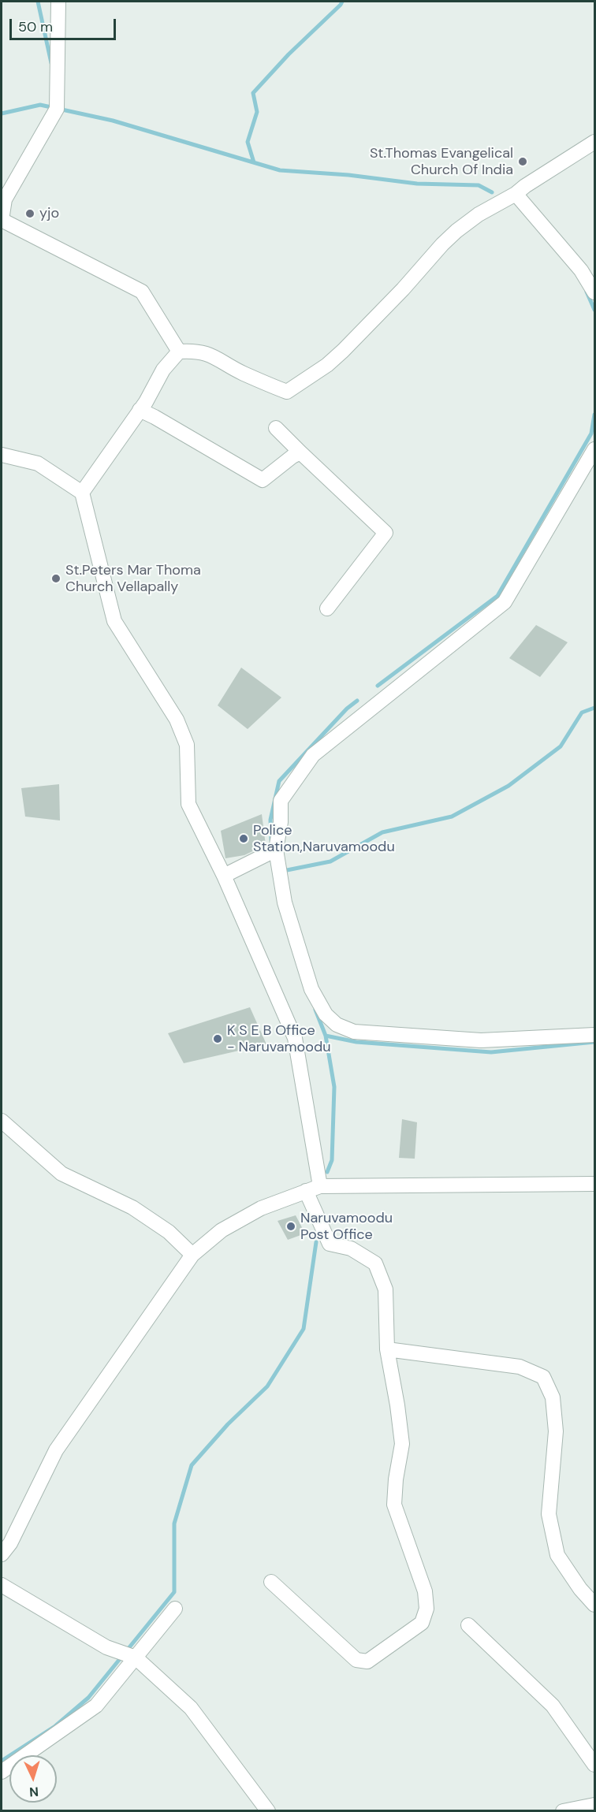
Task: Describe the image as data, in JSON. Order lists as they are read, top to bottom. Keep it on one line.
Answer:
{"places":["St.Thomas Evangelical Church Of India","yjo","St.Peters Mar Thoma Church Vellapally","Police Station,Naruvamoodu","K S E B Office - Naruvamoodu","Naruvamoodu Post Office"],"scale_bar":"50 m","north":"bottom"}
